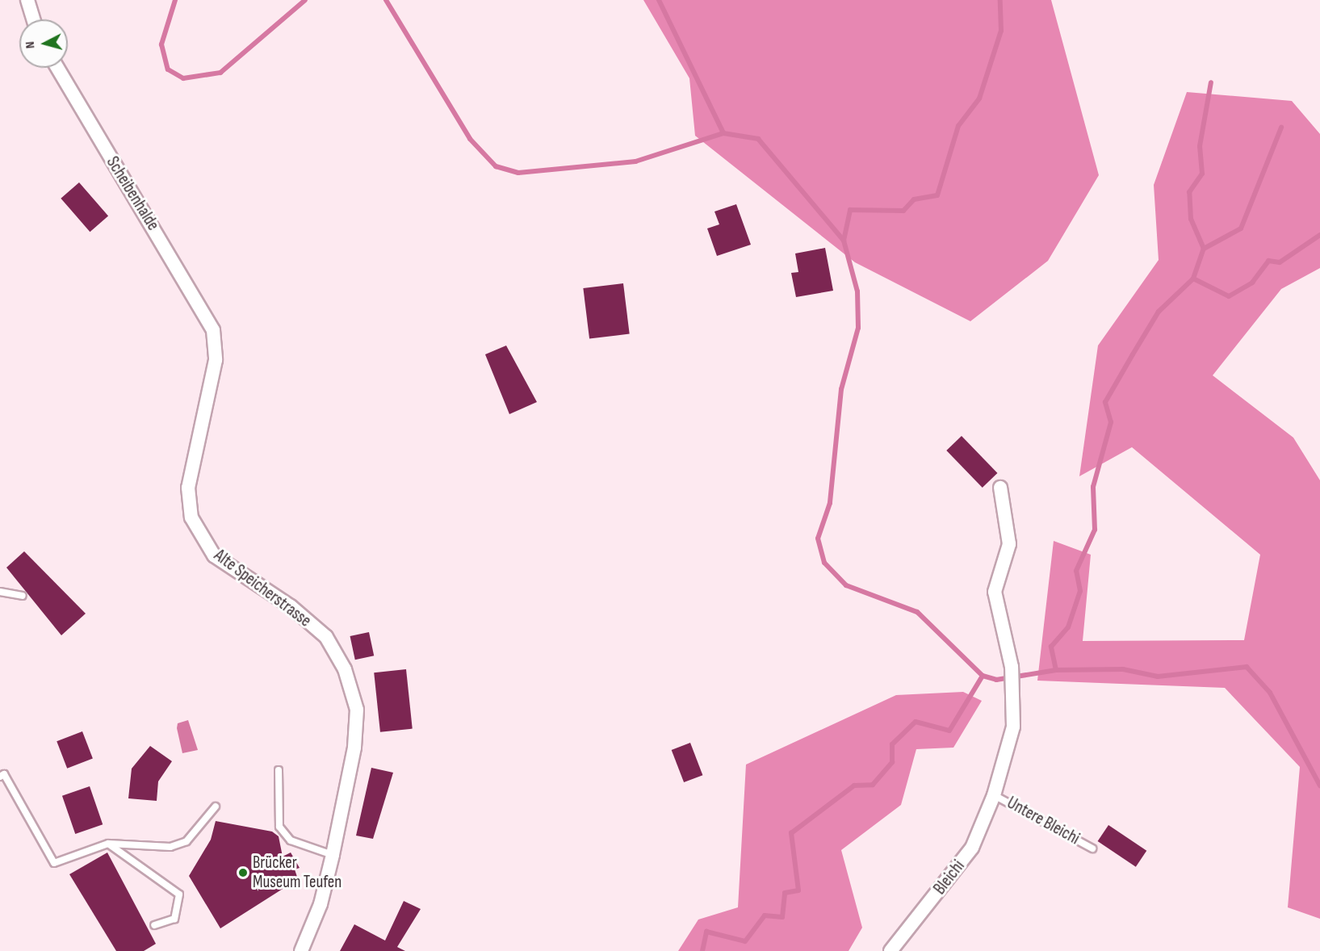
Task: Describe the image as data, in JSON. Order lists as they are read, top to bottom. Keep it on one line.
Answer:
{"streets":{"street":["Scheibenhalde","Alte Speicherstrasse","Bleichi"],"lane":["Untere Bleichi"]},"crossings":[["Scheibenhalde","Alte Speicherstrasse"],["Untere Bleichi","Bleichi"]],"places":["Brücker Museum Teufen"],"north":"left"}
